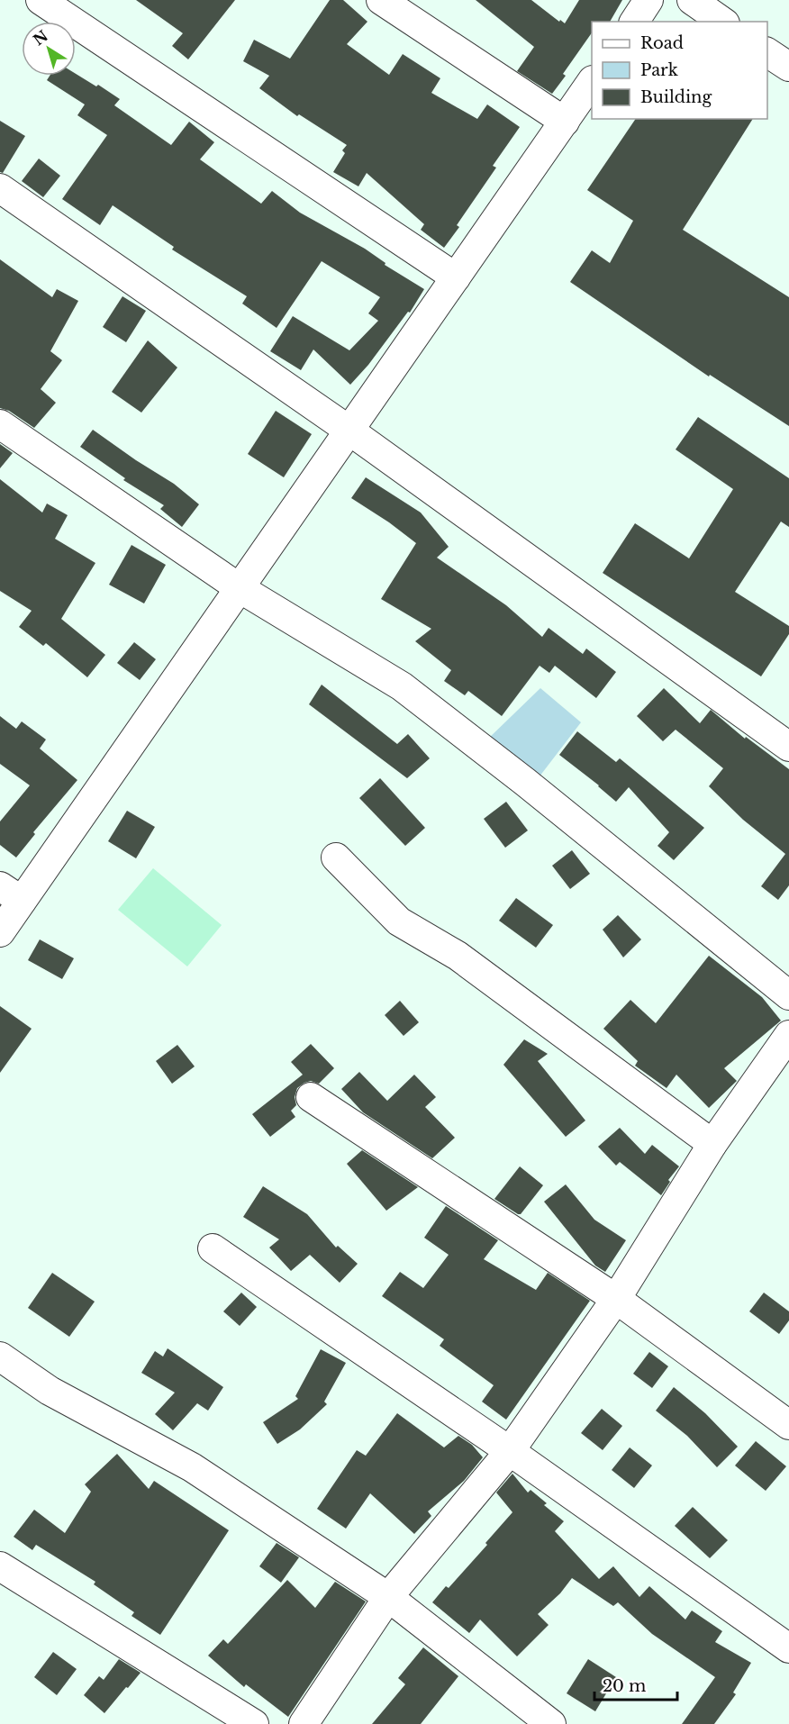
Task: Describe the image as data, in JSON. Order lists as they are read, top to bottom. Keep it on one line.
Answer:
{"legend":["Road","Park","Building"],"scale_bar":"20 m","north":"top left"}
